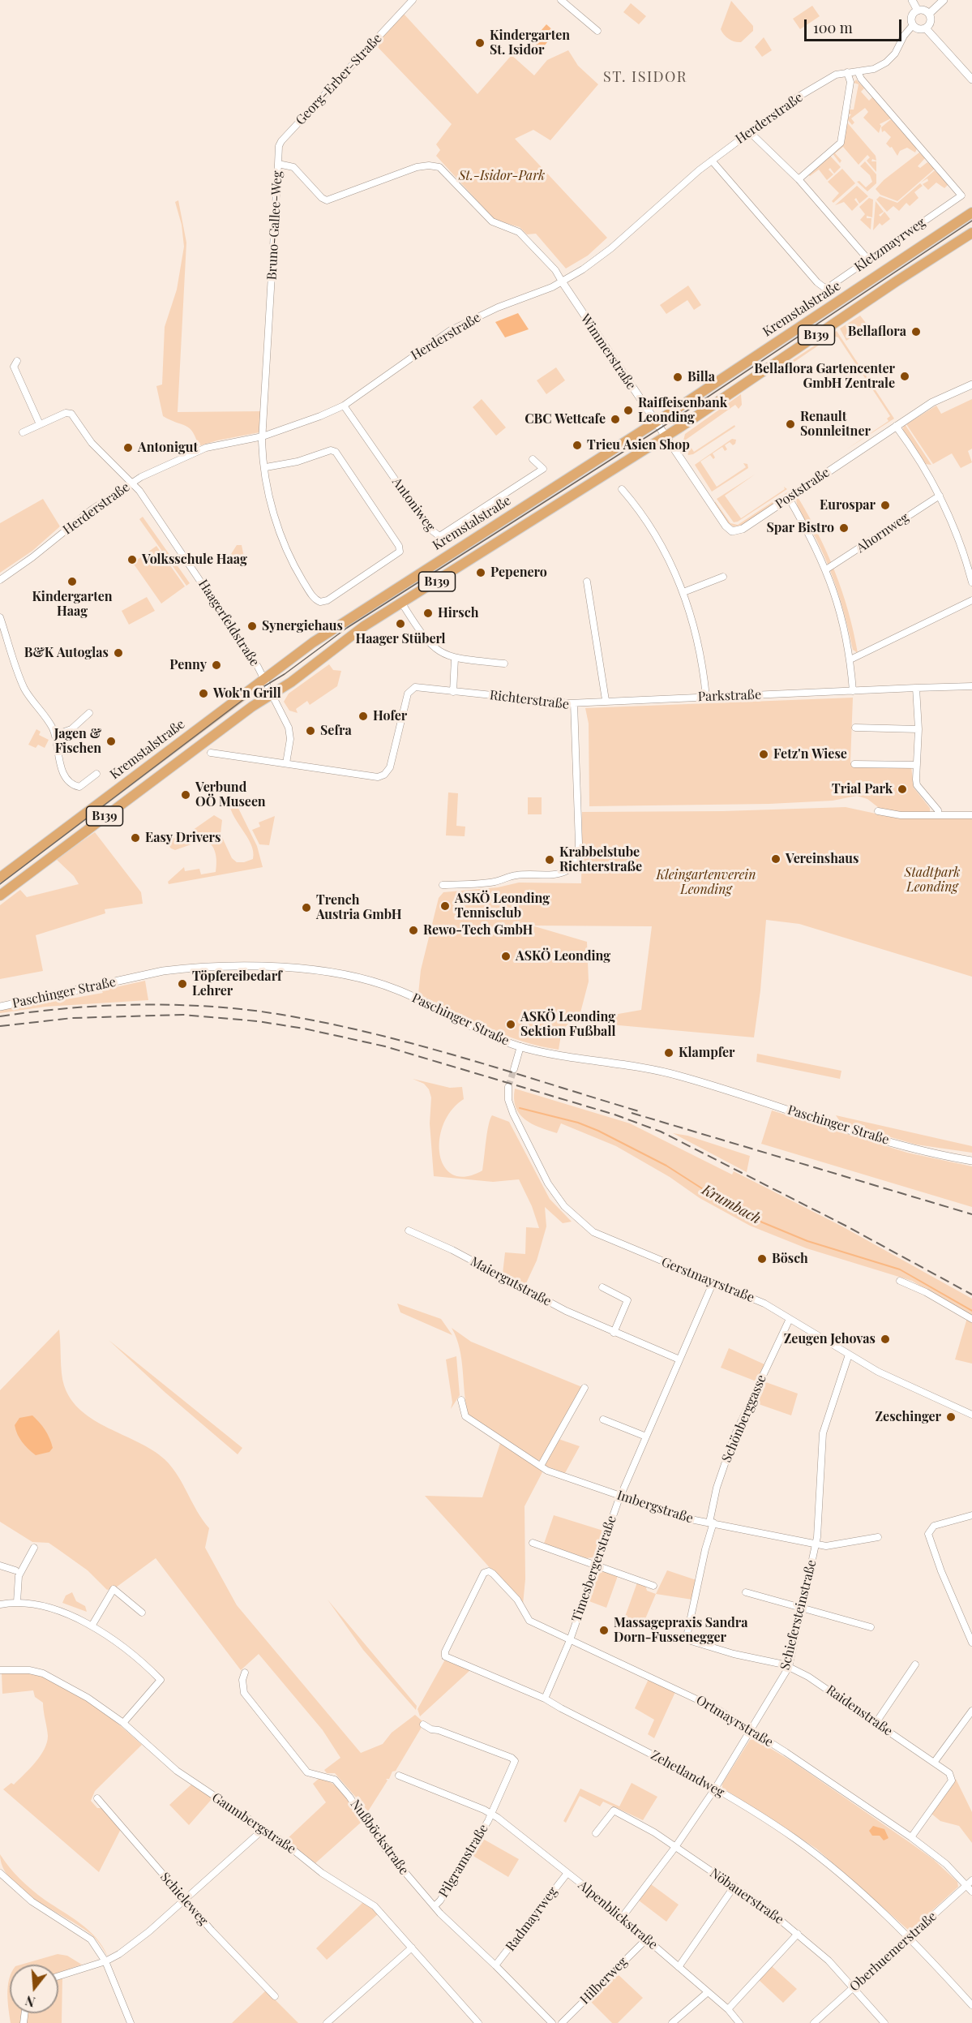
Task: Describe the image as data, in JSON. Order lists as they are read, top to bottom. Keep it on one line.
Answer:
{"streets":{"main road":["Kremstalstraße","B139"],"street":["Georg-Erber-Straße","Herderstraße","Bruno-Gallee-Weg","Kletzmayrweg","Wimmerstraße","Poststraße","Antoniweg","Ahornweg","Haagerfeldstraße","Parkstraße","Richterstraße","Paschinger Straße","Gerstmayrstraße","Maiergutstraße","Schönberggasse","Imbergstraße","Timesbergerstraße","Schiefersteinstraße","Raidenstraße","Ortmayrstraße","Zehetlandweg","Gaumbergstraße","Nußböckstraße","Pilgramstraße","Nöbauerstraße","Schieleweg","Alpenblickstraße","Radmayrweg","Oberhuemerstraße","Hilberweg"]},"crossings":[["Georg-Erber-Straße","Bruno-Gallee-Weg"],["Herderstraße","Bruno-Gallee-Weg"],["Herderstraße","Kletzmayrweg"],["Herderstraße","Wimmerstraße"],["Herderstraße","Antoniweg"],["Herderstraße","Haagerfeldstraße"],["Bruno-Gallee-Weg","Wimmerstraße"],["Kremstalstraße","Wimmerstraße"],["Kremstalstraße","Poststraße"],["Kremstalstraße","Haagerfeldstraße"],["Wimmerstraße","Poststraße"],["Parkstraße","Richterstraße"],["Gerstmayrstraße","Schönberggasse"],["Gerstmayrstraße","Timesbergerstraße"],["Gerstmayrstraße","Schiefersteinstraße"],["Maiergutstraße","Timesbergerstraße"],["Schönberggasse","Imbergstraße"],["Schönberggasse","Raidenstraße"],["Imbergstraße","Timesbergerstraße"],["Imbergstraße","Schiefersteinstraße"],["Timesbergerstraße","Ortmayrstraße"],["Timesbergerstraße","Zehetlandweg"],["Schiefersteinstraße","Raidenstraße"],["Schiefersteinstraße","Ortmayrstraße"],["Schiefersteinstraße","Zehetlandweg"],["Schiefersteinstraße","Nöbauerstraße"],["Schiefersteinstraße","Alpenblickstraße"],["Raidenstraße","Ortmayrstraße"],["Ortmayrstraße","Zehetlandweg"],["Ortmayrstraße","Oberhuemerstraße"],["Zehetlandweg","Oberhuemerstraße"],["Nußböckstraße","Pilgramstraße"],["Nußböckstraße","Radmayrweg"],["Pilgramstraße","Alpenblickstraße"],["Nöbauerstraße","Oberhuemerstraße"],["Alpenblickstraße","Radmayrweg"],["Alpenblickstraße","Hilberweg"]],"districts":["ST. ISIDOR"],"water":["Krumbach"],"parks":["St.-Isidor-Park","Stadtpark Leonding","Kleingartenverein Leonding"],"places":["Kindergarten St. Isidor","Bellaflora","Bellaflora Gartencenter GmbH Zentrale","Billa","Raiffeisenbank Leonding","CBC Wettcafe","Renault Sonnleitner","Trieu Asien Shop","Antonigut","Eurospar","Spar Bistro","Volksschule Haag","Pepenero","Kindergarten Haag","Hirsch","Haager Stüberl","Synergiehaus","B&K Autoglas","Penny","Wok'n Grill","Hofer","Sefra","Jagen & Fischen","Fetz'n Wiese","Trial Park","Verbund OÖ Museen","Easy Drivers","Vereinshaus","Krabbelstube Richterstraße","ASKÖ Leonding Tennisclub","Trench Austria GmbH","Rewo-Tech GmbH","ASKÖ Leonding","Töpfereibedarf Lehrer","ASKÖ Leonding Sektion Fußball","Klampfer","Bösch","Zeugen Jehovas","Zeschinger","Massagepraxis Sandra Dorn-Fussenegger"],"scale_bar":"100 m","north":"bottom"}
